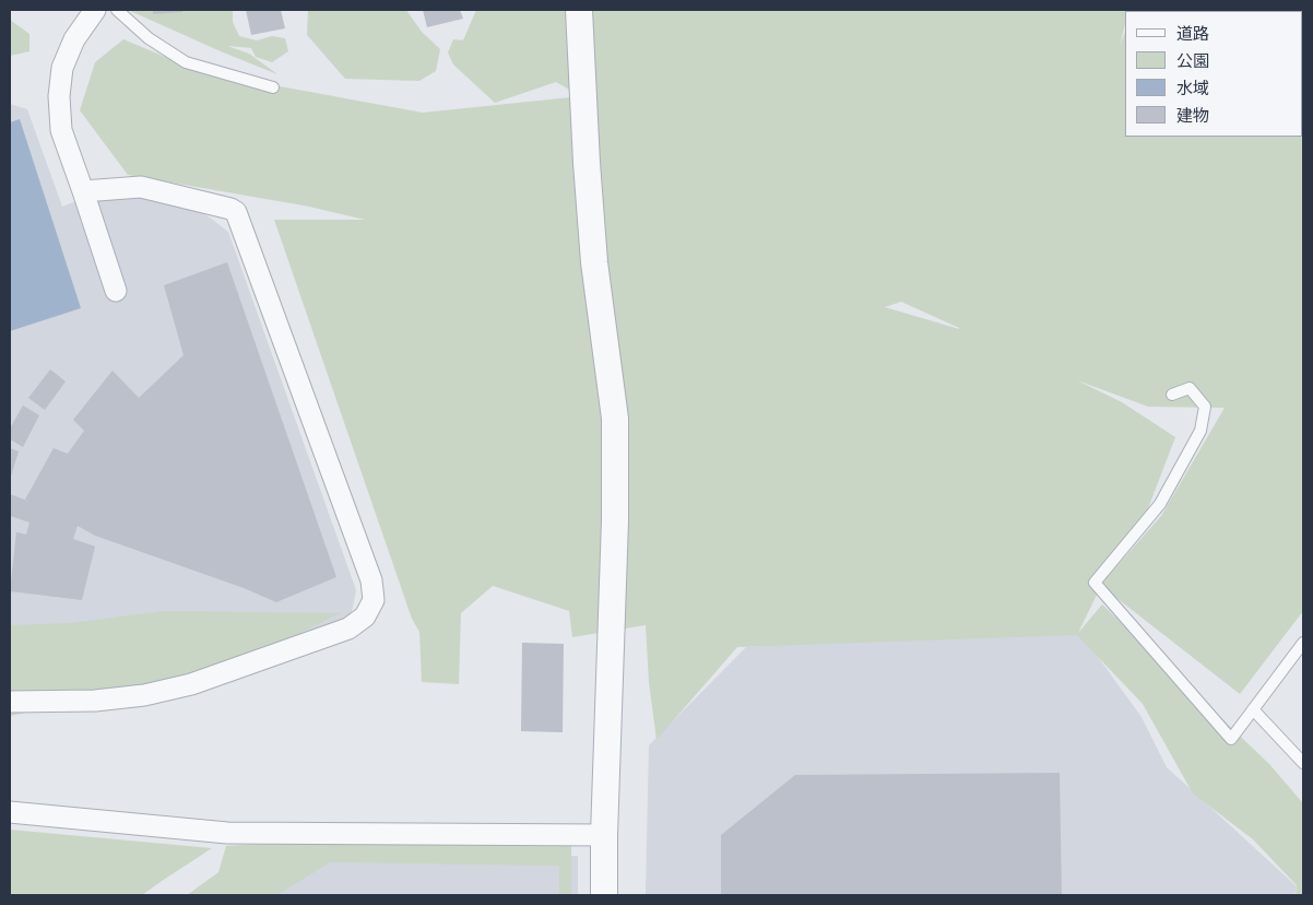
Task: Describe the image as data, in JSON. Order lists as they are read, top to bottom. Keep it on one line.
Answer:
{"legend":["道路","公園","水域","建物"]}
